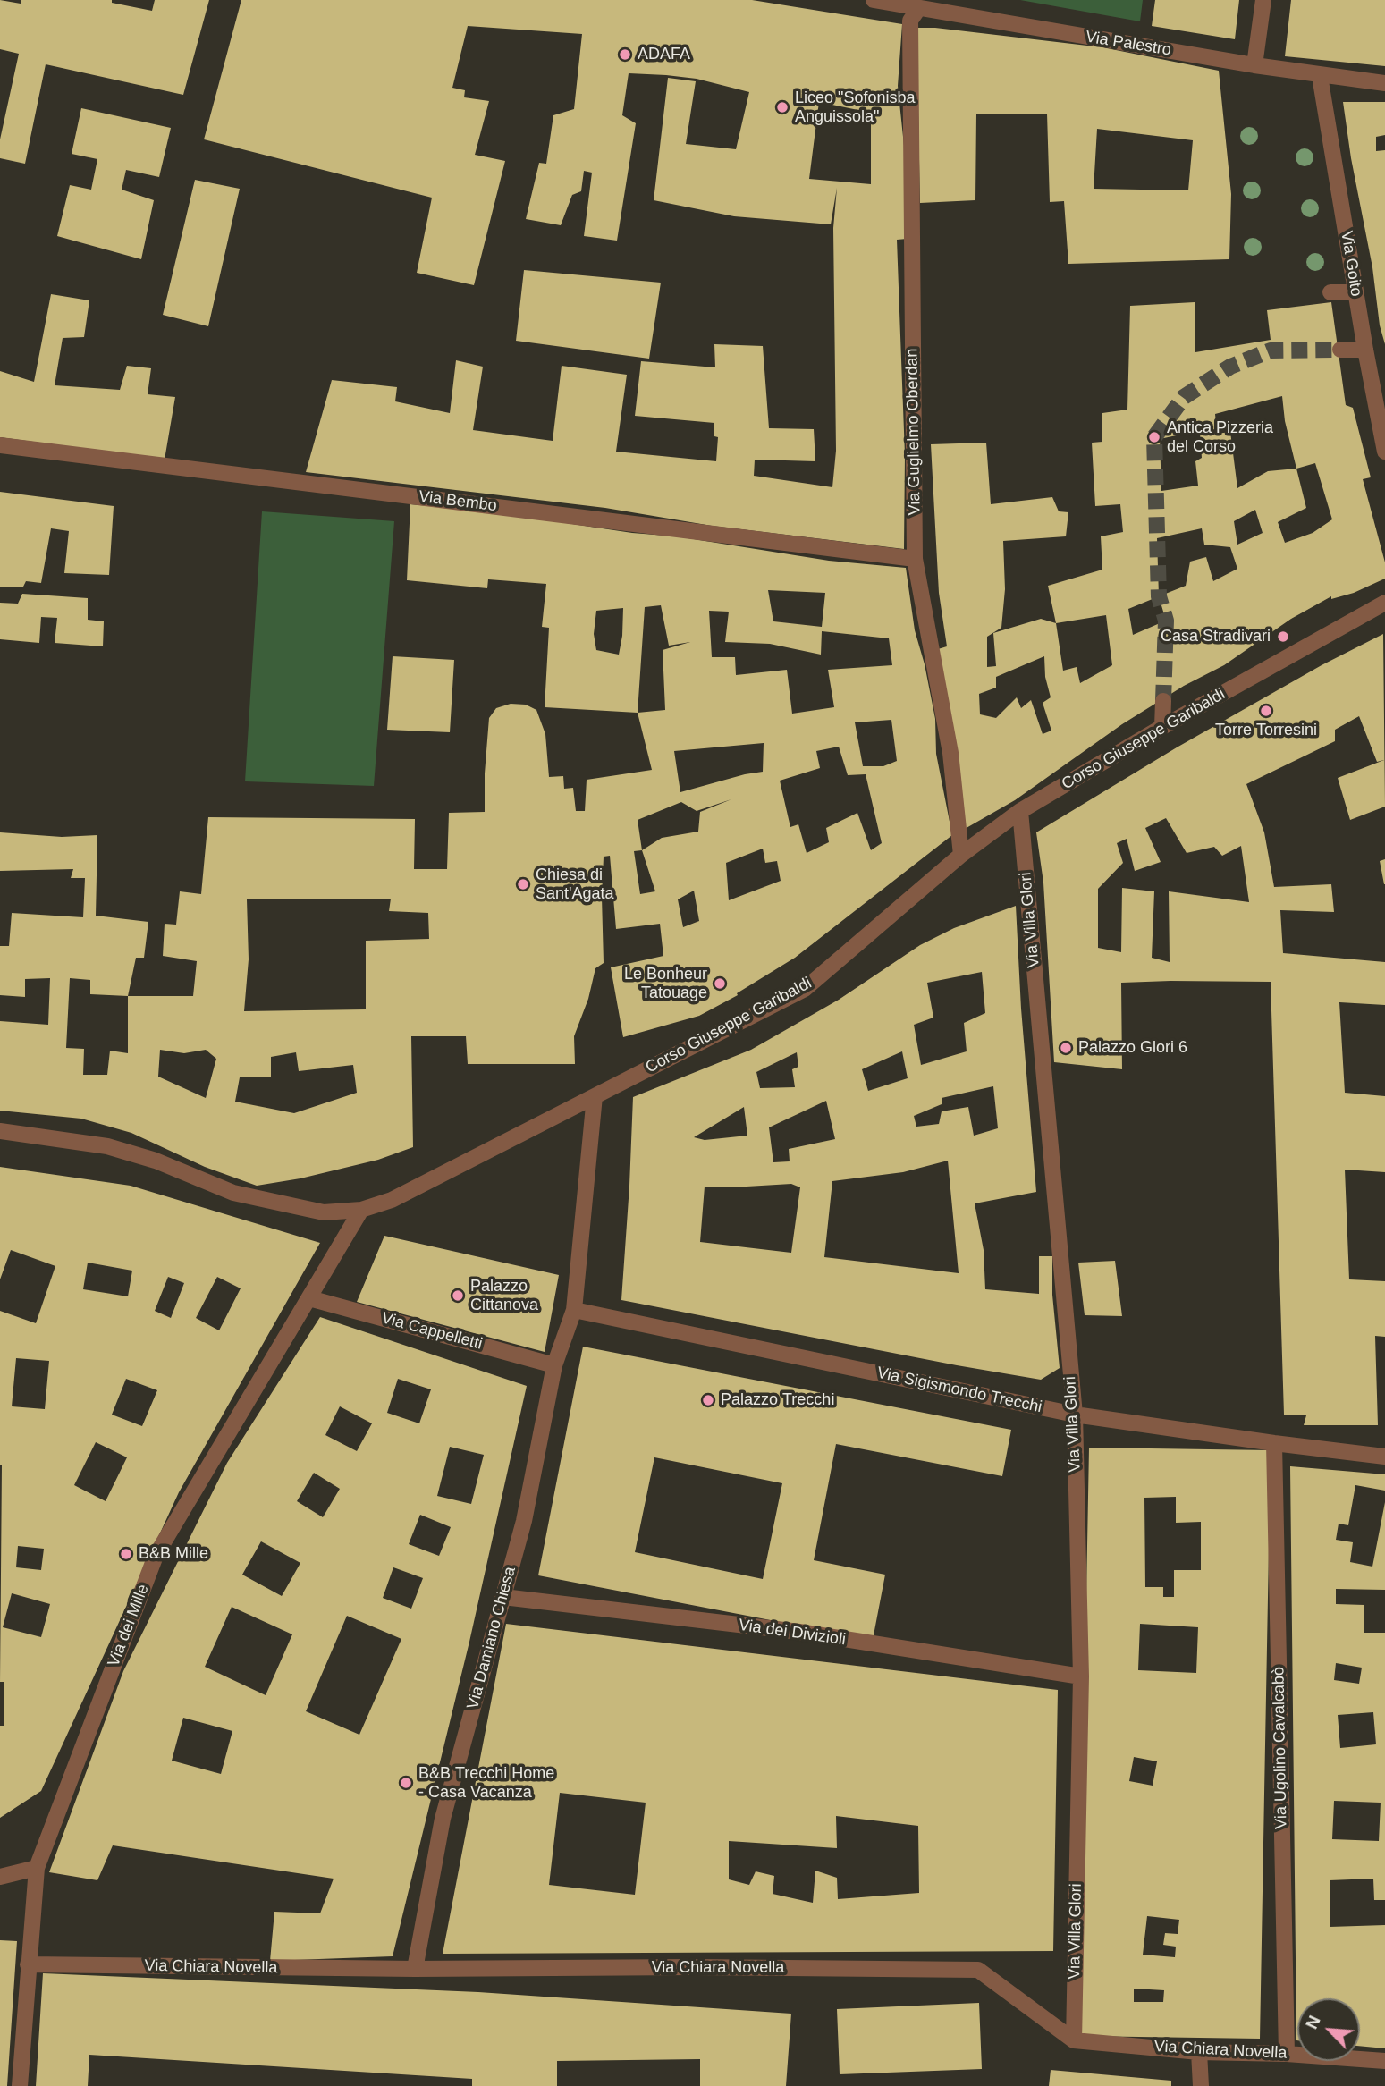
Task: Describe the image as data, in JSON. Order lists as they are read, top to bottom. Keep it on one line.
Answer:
{"streets":{"street":["Via Palestro","Via Goito","Via Guglielmo Oberdan","Via Bembo","Corso Giuseppe Garibaldi","Via Villa Glori","Via Cappelletti","Via Sigismondo Trecchi","Via dei Mille","Via dei Divizioli","Via Damiano Chiesa","Via Ugolino Cavalcabò","Via Chiara Novella"]},"crossings":[["Via Palestro","Via Goito"],["Via Palestro","Via Guglielmo Oberdan"],["Via Guglielmo Oberdan","Via Bembo"],["Via Guglielmo Oberdan","Corso Giuseppe Garibaldi"],["Corso Giuseppe Garibaldi","Via Villa Glori"],["Corso Giuseppe Garibaldi","Via dei Mille"],["Corso Giuseppe Garibaldi","Via Damiano Chiesa"],["Via Villa Glori","Via Sigismondo Trecchi"],["Via Villa Glori","Via dei Divizioli"],["Via Villa Glori","Via Chiara Novella"],["Via Cappelletti","Via dei Mille"],["Via Cappelletti","Via Damiano Chiesa"],["Via Sigismondo Trecchi","Via Damiano Chiesa"],["Via Sigismondo Trecchi","Via Ugolino Cavalcabò"],["Via dei Mille","Via Chiara Novella"],["Via dei Divizioli","Via Damiano Chiesa"],["Via Damiano Chiesa","Via Chiara Novella"],["Via Ugolino Cavalcabò","Via Chiara Novella"]],"places":["ADAFA","Liceo \"Sofonisba Anguissola\"","Antica Pizzeria del Corso","Casa Stradivari","Torre Torresini","Chiesa di Sant'Agata","Le Bonheur Tatouage","Palazzo Glori 6","Palazzo Cittanova","Palazzo Trecchi","B&B Mille","B&B Trecchi Home - Casa Vacanza"],"north":"top left"}
